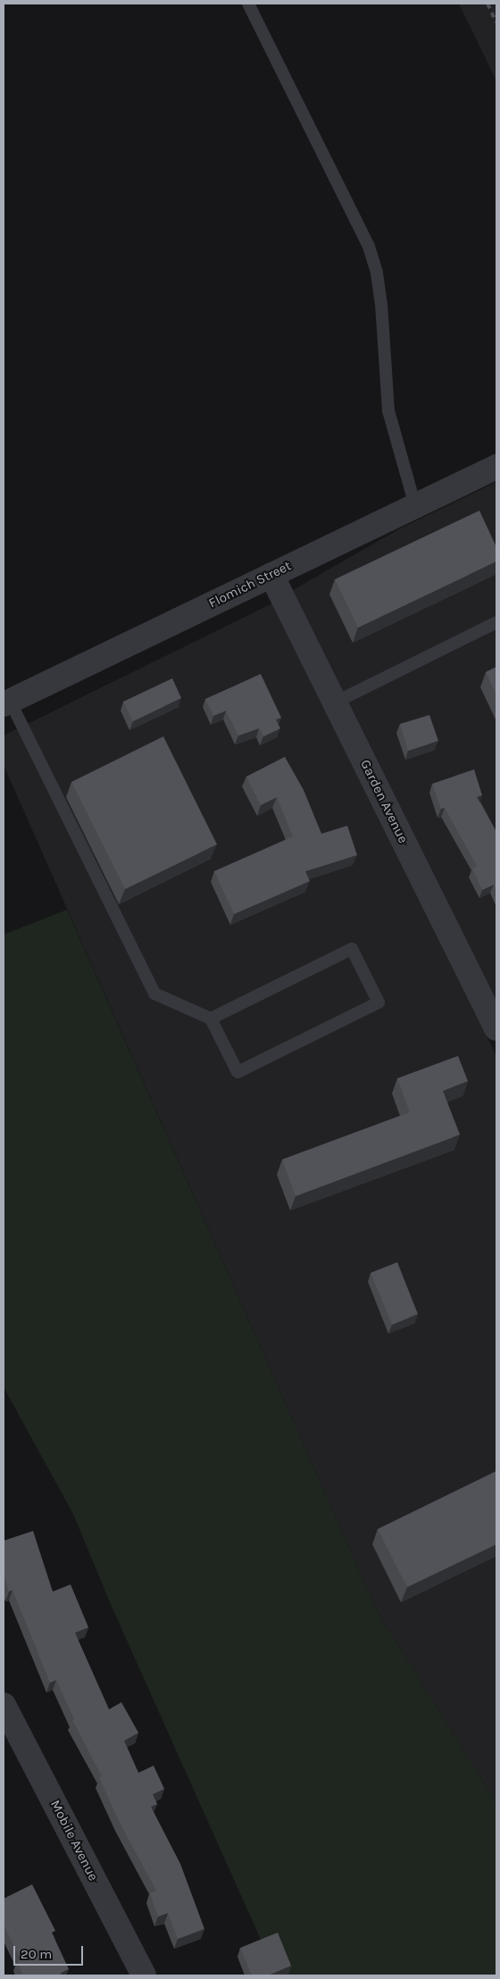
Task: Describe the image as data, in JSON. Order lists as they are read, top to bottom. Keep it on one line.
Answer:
{"streets":{"street":["Flomich Street","Garden Avenue","Mobile Avenue"]},"crossings":[["Flomich Street","Garden Avenue"]],"scale_bar":"20 m"}
